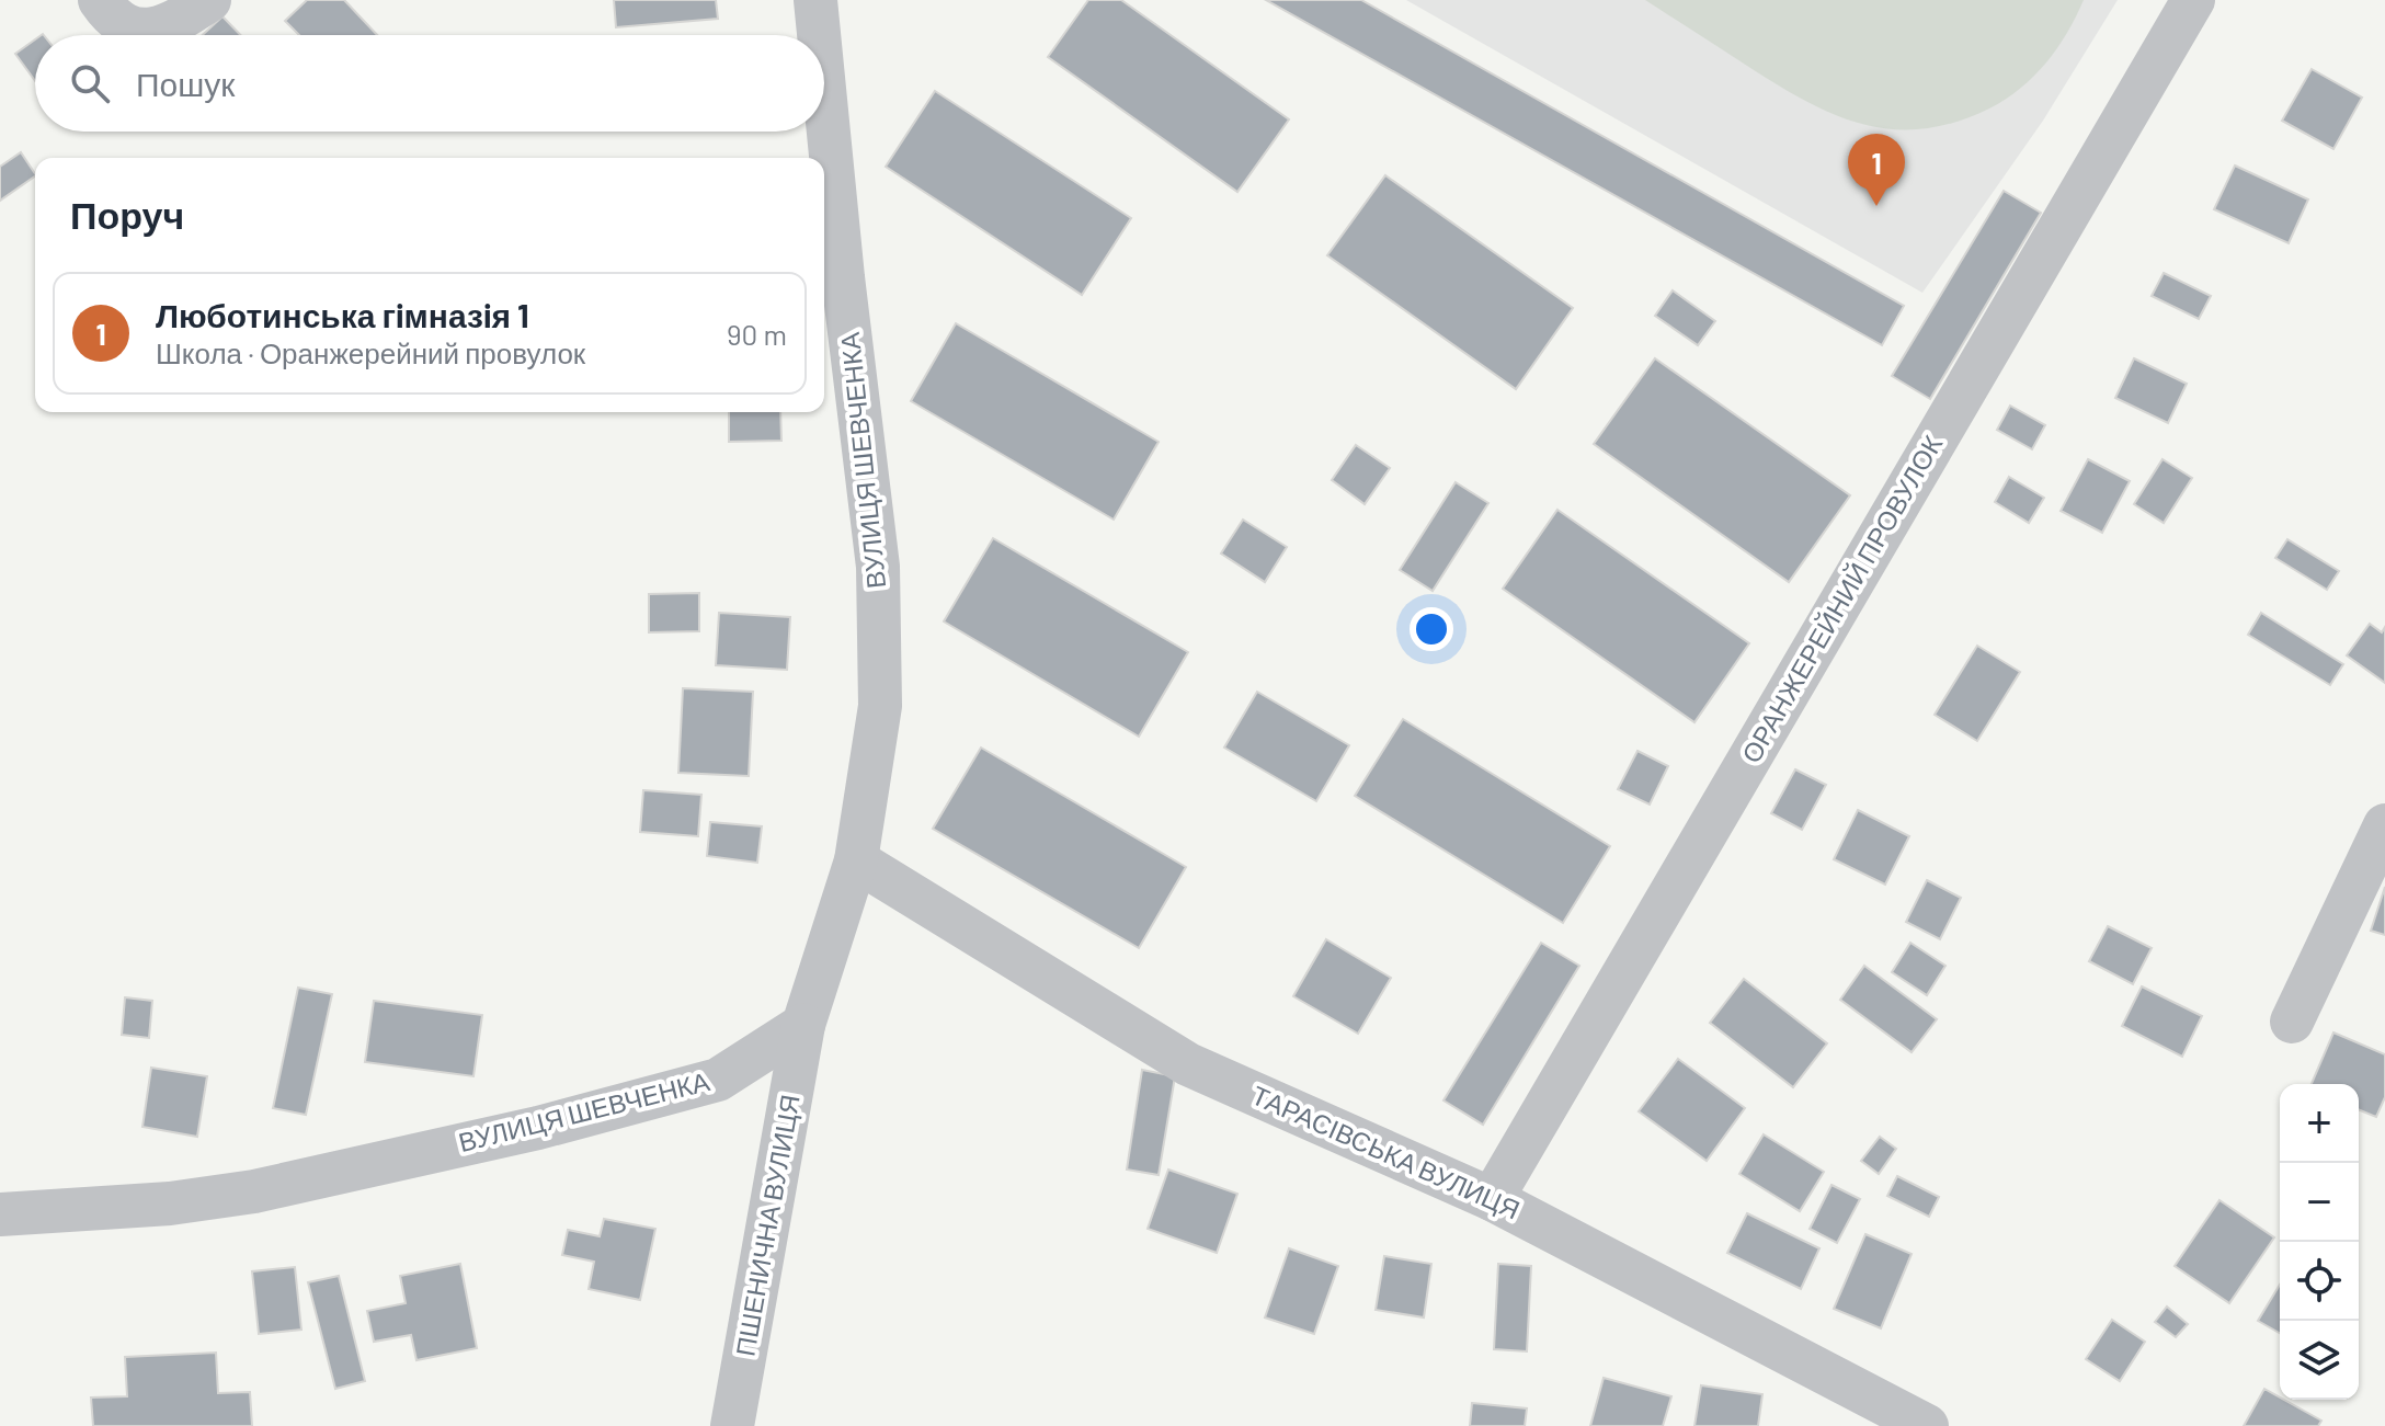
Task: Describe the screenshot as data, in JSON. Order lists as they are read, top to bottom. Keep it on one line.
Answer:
{"streets":{"street":["ВУЛИЦЯ ШЕВЧЕНКА","ОРАНЖЕРЕЙНИЙ ПРОВУЛОК","ТАРАСІВСЬКА ВУЛИЦЯ","ПШЕНИЧНА ВУЛИЦЯ"]},"crossings":[["ВУЛИЦЯ ШЕВЧЕНКА","ТАРАСІВСЬКА ВУЛИЦЯ"],["ВУЛИЦЯ ШЕВЧЕНКА","ПШЕНИЧНА ВУЛИЦЯ"],["ОРАНЖЕРЕЙНИЙ ПРОВУЛОК","ТАРАСІВСЬКА ВУЛИЦЯ"]],"page":{"search":"Пошук","pins":"1","heading":"Поруч","list":[{"mark":"1","name":"Люботинська гiмназiя 1","note":"Школа · Оранжерейний провулок","value":"90 m"}],"map_buttons":["+","−"]}}
